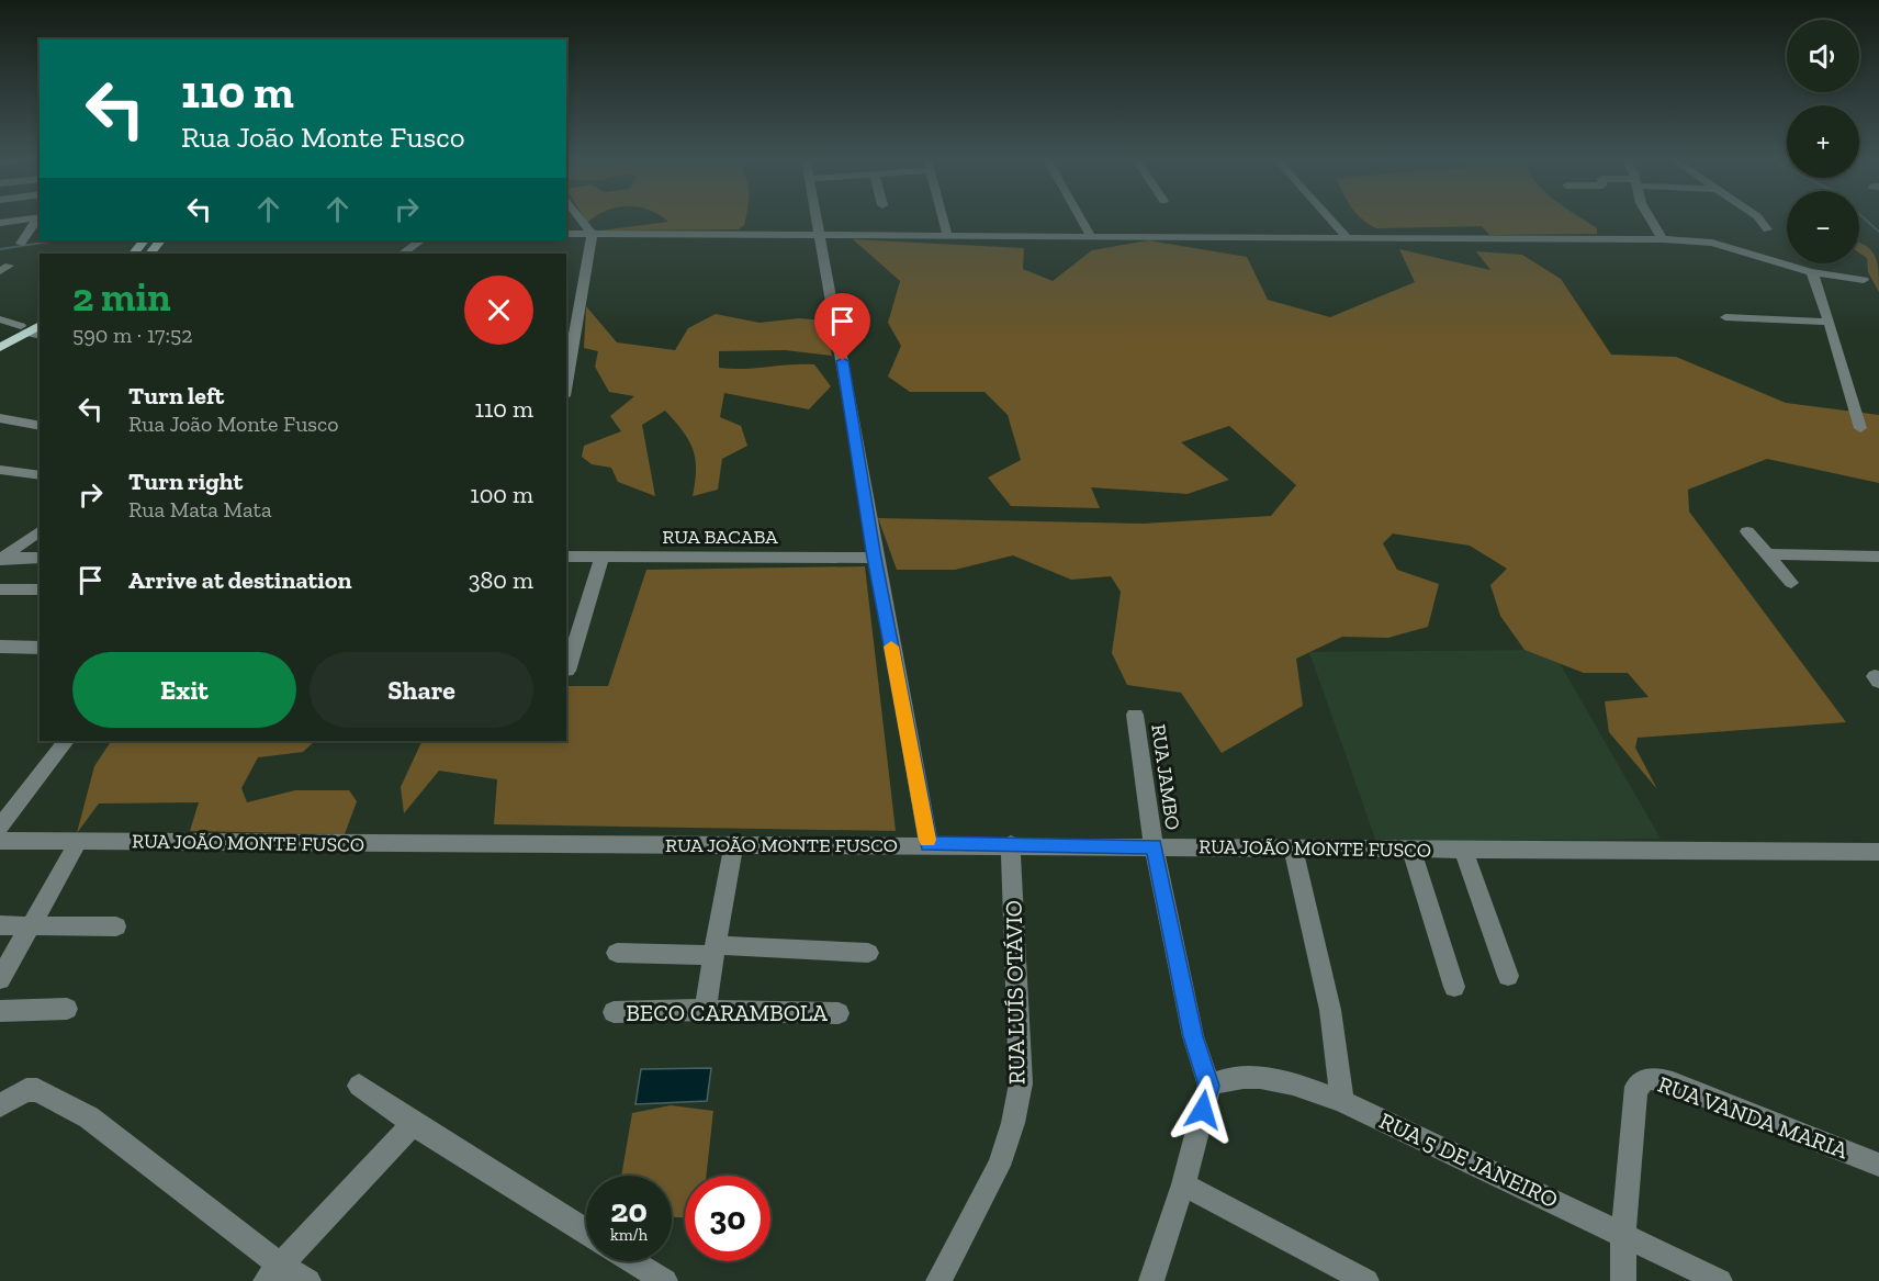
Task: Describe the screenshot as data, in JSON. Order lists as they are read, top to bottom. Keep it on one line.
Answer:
{"streets":{"street":["RUA BACABA","RUA JAMBO","RUA JOÃO MONTE FUSCO","RUA LUÍS OTÁVIO","BECO CARAMBOLA","RUA VANDA MARIA","RUA 5 DE JANEIRO"]},"crossings":[["RUA JAMBO","RUA JOÃO MONTE FUSCO"],["RUA JAMBO","RUA 5 DE JANEIRO"],["RUA JOÃO MONTE FUSCO","RUA LUÍS OTÁVIO"],["RUA VANDA MARIA","RUA 5 DE JANEIRO"]],"page":{"map_buttons":["+","−"],"turn":["110 m","Rua João Monte Fusco"],"heading":["2 min","590 m · 17:52"],"list":[{"name":"Turn left","note":"Rua João Monte Fusco","value":"110 m"},{"name":"Turn right","note":"Rua Mata Mata","value":"100 m"},{"name":"Arrive at destination","value":"380 m"}],"buttons":["Exit","Share"],"speed":"20 km/h","limit":"30"}}
